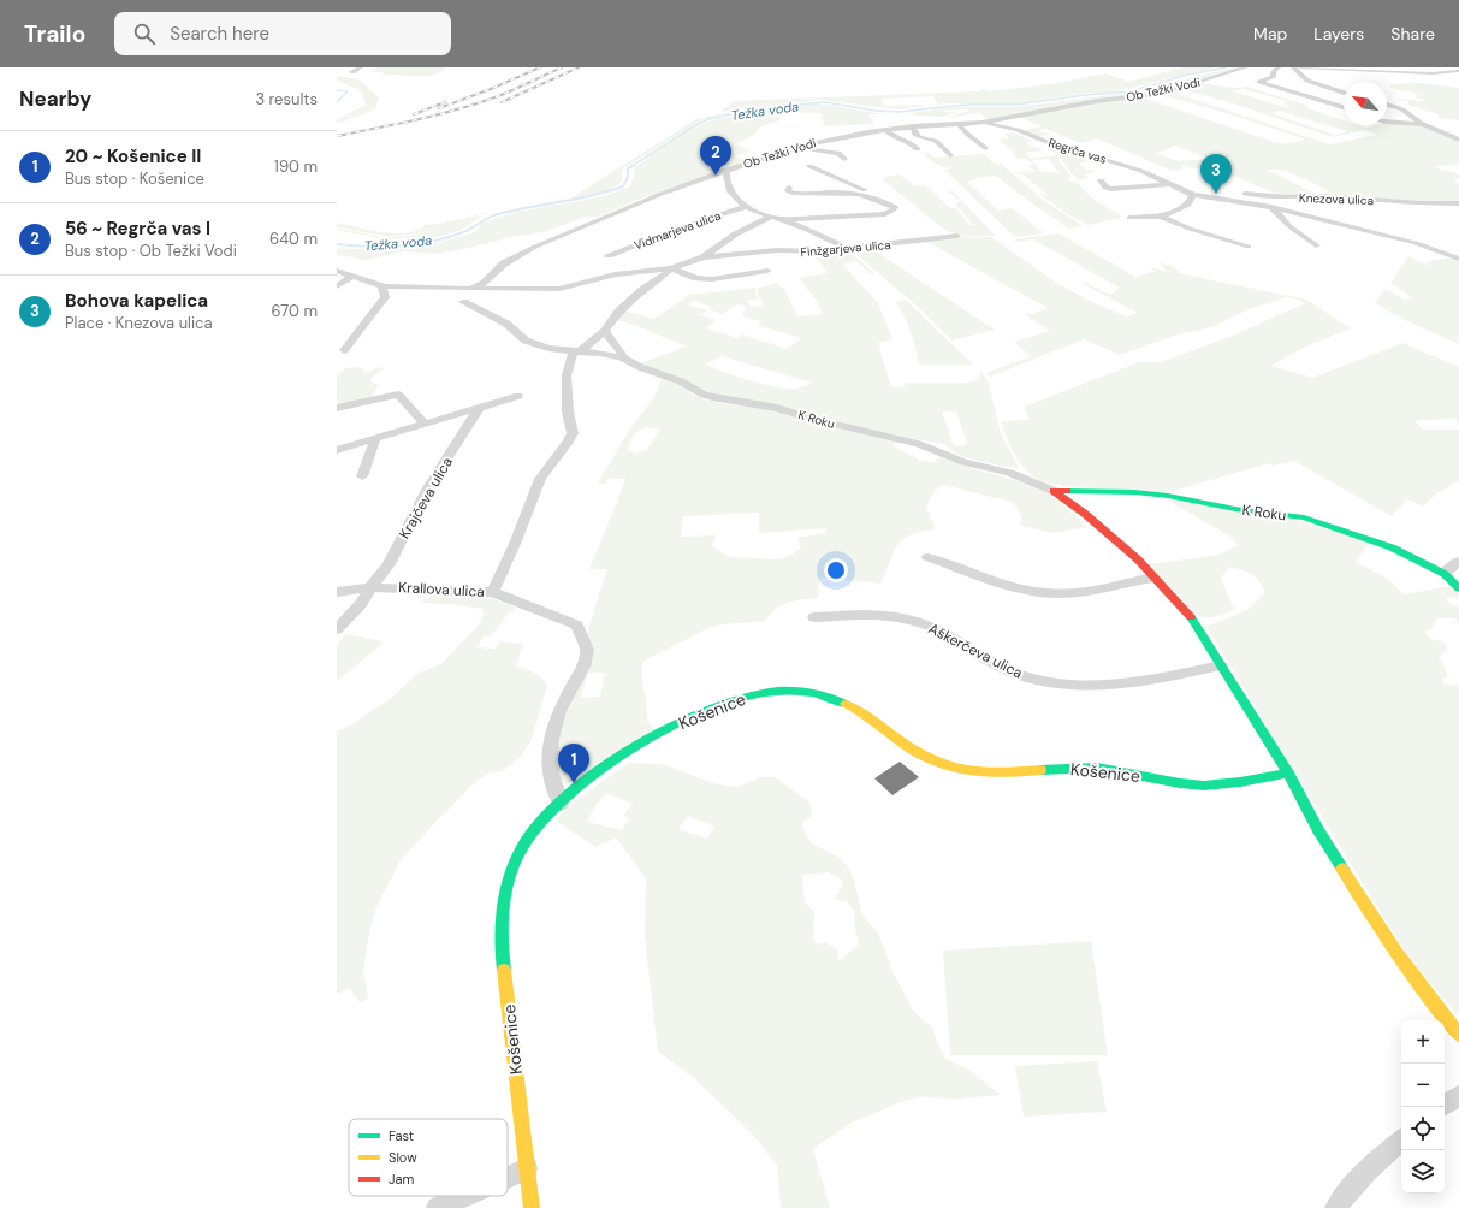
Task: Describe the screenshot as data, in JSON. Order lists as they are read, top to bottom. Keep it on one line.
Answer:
{"streets":{"street":["Ob Težki Vodi","Regrča vas","Knezova ulica","Vidmarjeva ulica","Finžgarjeva ulica","K Roku","Krajčeva ulica","Krallova ulica","Aškerčeva ulica","Košenice"]},"crossings":[["Ob Težki Vodi","Regrča vas"],["Ob Težki Vodi","Vidmarjeva ulica"],["Ob Težki Vodi","Finžgarjeva ulica"],["Ob Težki Vodi","K Roku"],["Vidmarjeva ulica","Finžgarjeva ulica"],["Finžgarjeva ulica","K Roku"],["K Roku","Aškerčeva ulica"],["K Roku","Košenice"],["Krajčeva ulica","Krallova ulica"],["Krallova ulica","Košenice"]],"water":["Težka voda"],"legend":["Fast","Slow","Jam"],"north":"top left","page":{"header":"Trailo","search":"Search here","nav":["Map","Layers","Share"],"heading":["Nearby","3 results"],"list":[{"mark":"1","name":"20 ~ Košenice II","note":"Bus stop · Košenice","value":"190 m"},{"mark":"2","name":"56 ~ Regrča vas I","note":"Bus stop · Ob Težki Vodi","value":"640 m"},{"mark":"3","name":"Bohova kapelica","note":"Place · Knezova ulica","value":"670 m"}],"pins":["2","3","1"],"map_buttons":["+","−"]}}
